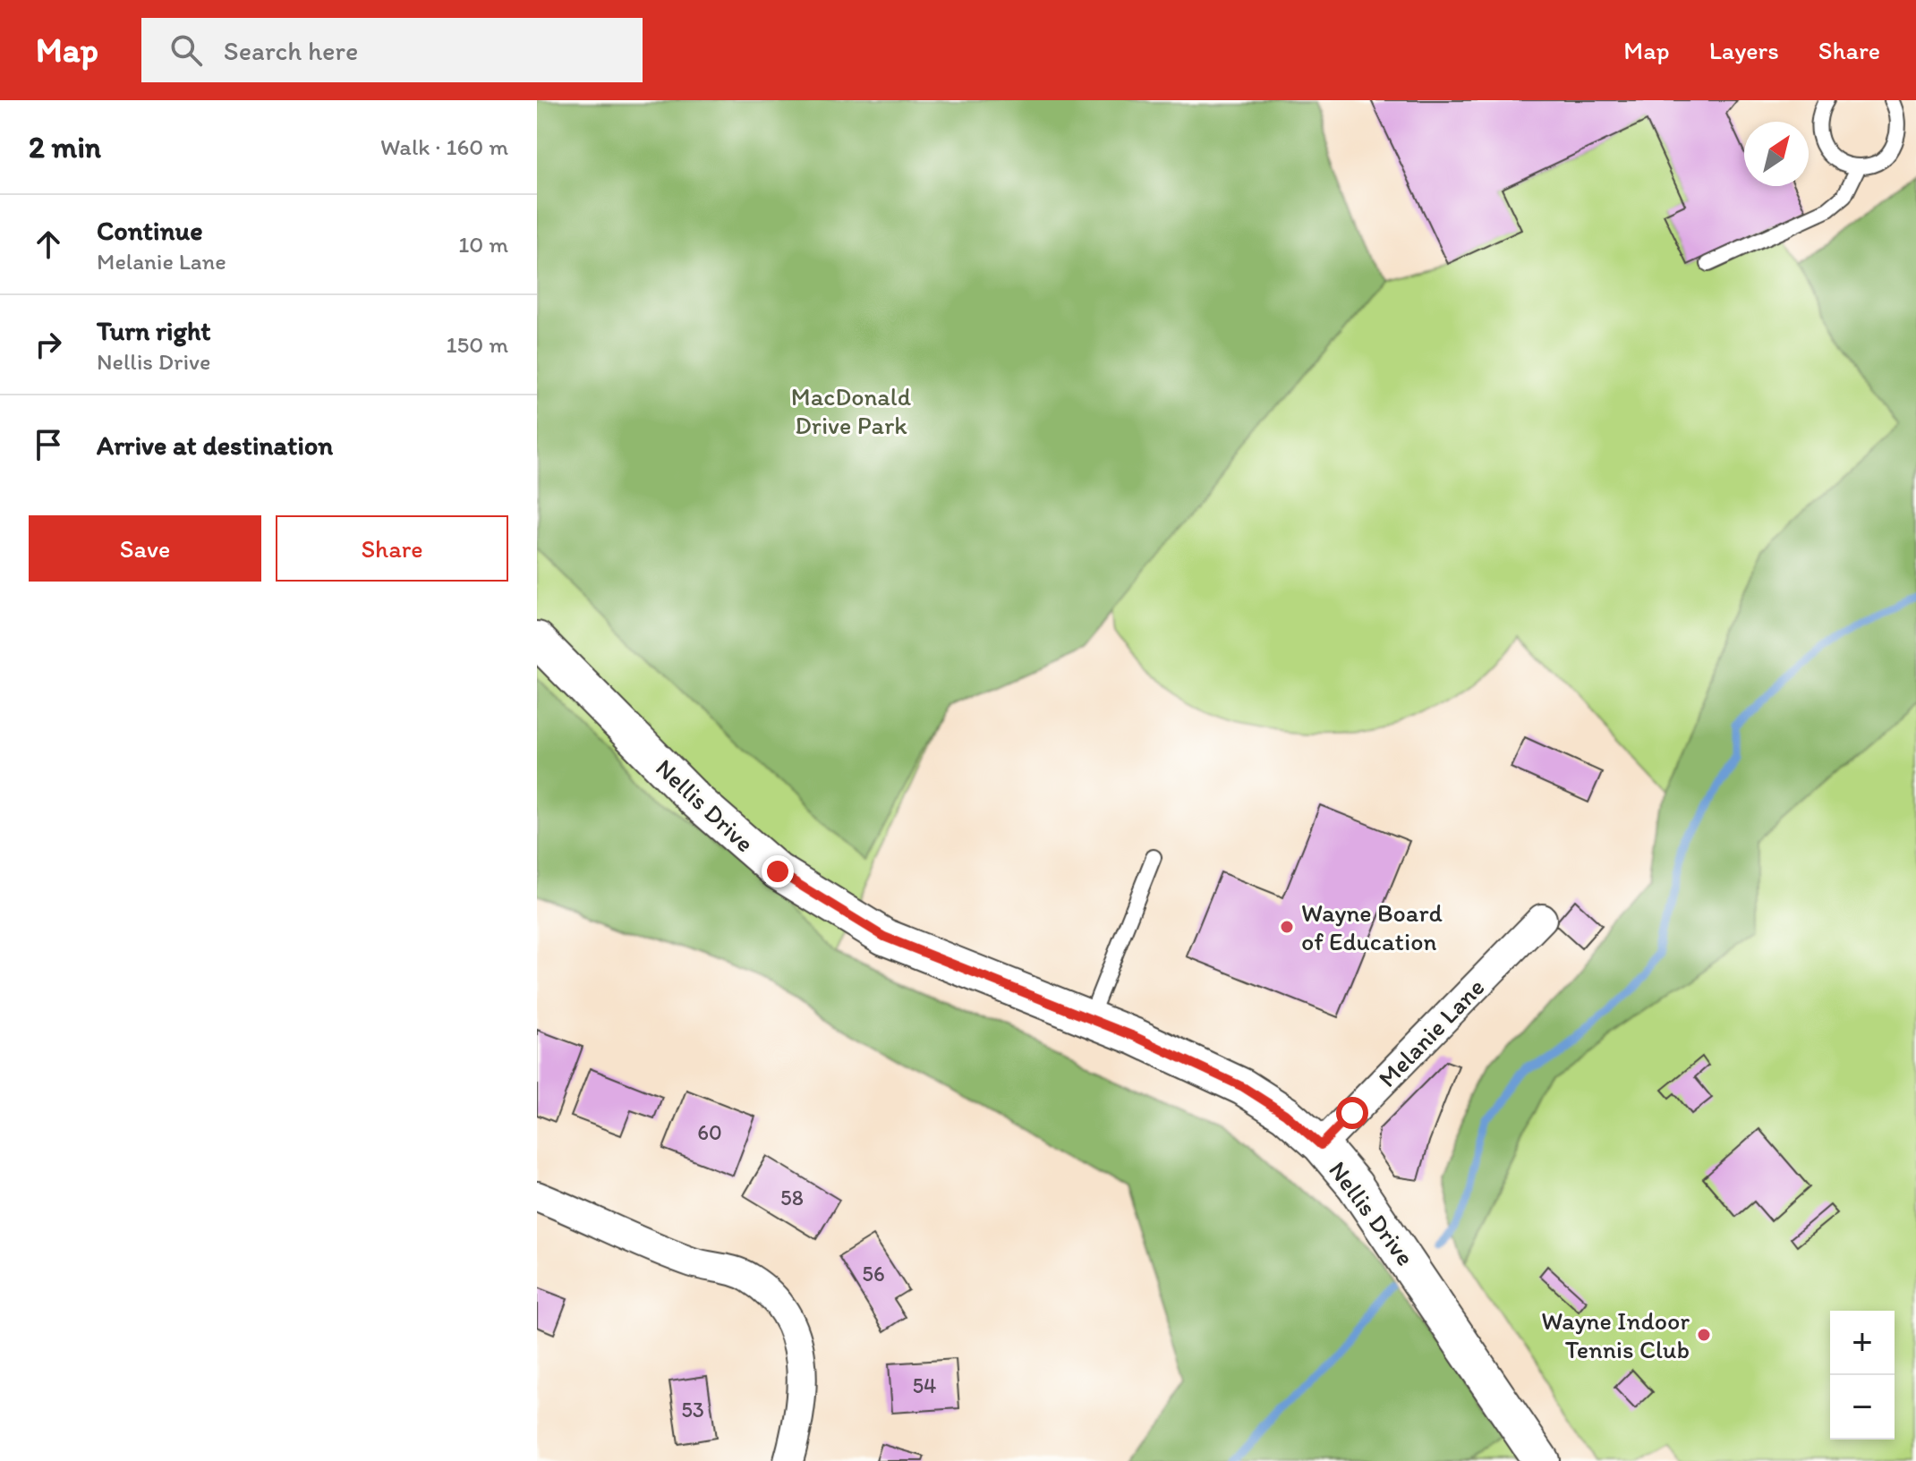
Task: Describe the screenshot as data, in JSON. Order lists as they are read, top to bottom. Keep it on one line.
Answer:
{"streets":{"street":["Nellis Drive","Melanie Lane"]},"crossings":[["Nellis Drive","Melanie Lane"]],"parks":["MacDonald Drive Park"],"places":["Wayne Board of Education","Wayne Indoor Tennis Club"],"house_numbers":["60","58","56","54","53"],"north":"top right","page":{"header":"Map","search":"Search here","nav":["Map","Layers","Share"],"heading":["2 min","Walk · 160 m"],"list":[["Continue","Melanie Lane","10 m"],["Turn right","Nellis Drive","150 m"],"Arrive at destination"],"buttons":["Save","Share"],"map_buttons":["+","−"]}}
